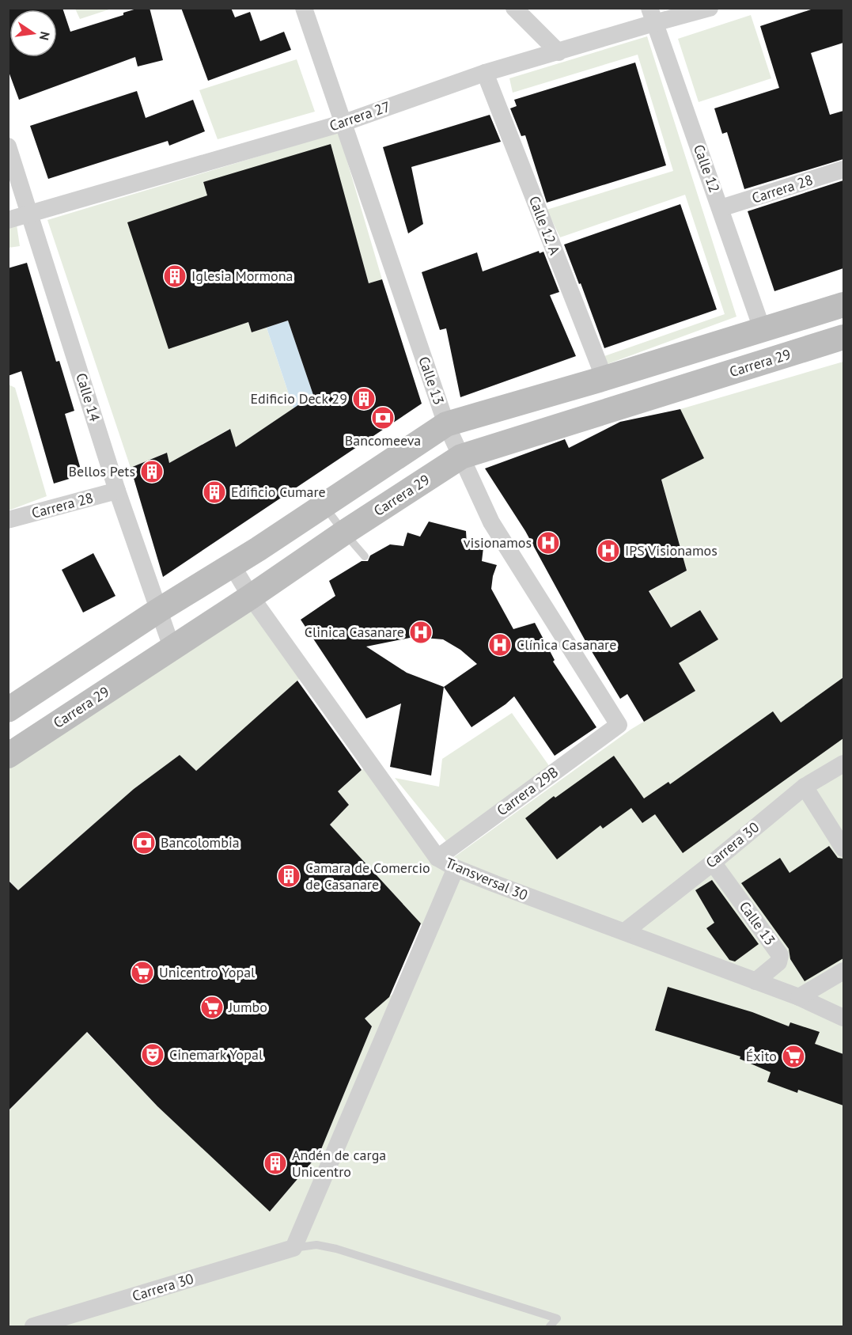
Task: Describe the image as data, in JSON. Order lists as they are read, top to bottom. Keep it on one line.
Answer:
{"streets":{"main road":["Carrera 29"],"street":["Carrera 27","Calle 12","Carrera 28","Calle 12 A","Calle 13","Calle 14","Carrera 29B","Carrera 30","Transversal 30"]},"crossings":[["Carrera 27","Calle 12"],["Carrera 27","Calle 12 A"],["Carrera 27","Calle 13"],["Carrera 27","Calle 14"],["Calle 12","Carrera 28"],["Carrera 28","Calle 14"],["Carrera 29","Calle 13"],["Carrera 29","Calle 14"],["Carrera 29","Transversal 30"],["Calle 13","Carrera 29B"],["Calle 13","Carrera 30"],["Calle 13","Transversal 30"],["Carrera 29B","Transversal 30"],["Carrera 30","Transversal 30"]],"places":{"building":["Iglesia Mormona","Edificio Deck 29","Bellos Pets","Edificio Cumare","Camara de Comercio de Casanare","Andén de carga Unicentro"],"bank":["Bancomeeva","Bancolombia"],"hospital":["visionamos","IPS Visionamos","Clinica Casanare","Clínica Casanare"],"supermarket":["Unicentro Yopal","Jumbo","Éxito"],"theatre":["Cinemark Yopal"]},"north":"right"}
